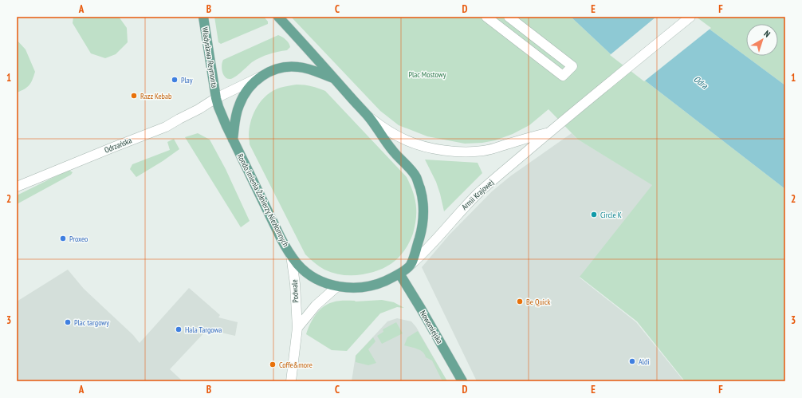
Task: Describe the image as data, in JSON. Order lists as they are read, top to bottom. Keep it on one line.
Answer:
{"streets":{"main road":["Władysława Reymonta","Rondo imienia Żołnierzy Niezłomnych","Nowomiejska"],"street":["Odrzańska","Armii Krajowej","Podwale"]},"crossings":[["Władysława Reymonta","Odrzańska"],["Armii Krajowej","Rondo imienia Żołnierzy Niezłomnych"],["Rondo imienia Żołnierzy Niezłomnych","Podwale"],["Rondo imienia Żołnierzy Niezłomnych","Nowomiejska"]],"water":["Odra"],"parks":["Plac Mostowy"],"places":["Play","Razz Kebab","Circle K","Proxeo","Be Quick","Plac targowy","Hala Targowa","Aldi","Coffe&more"],"north":"top right","grid":{"columns":["A","B","C","D","E","F"],"rows":["1","2","3"]}}
